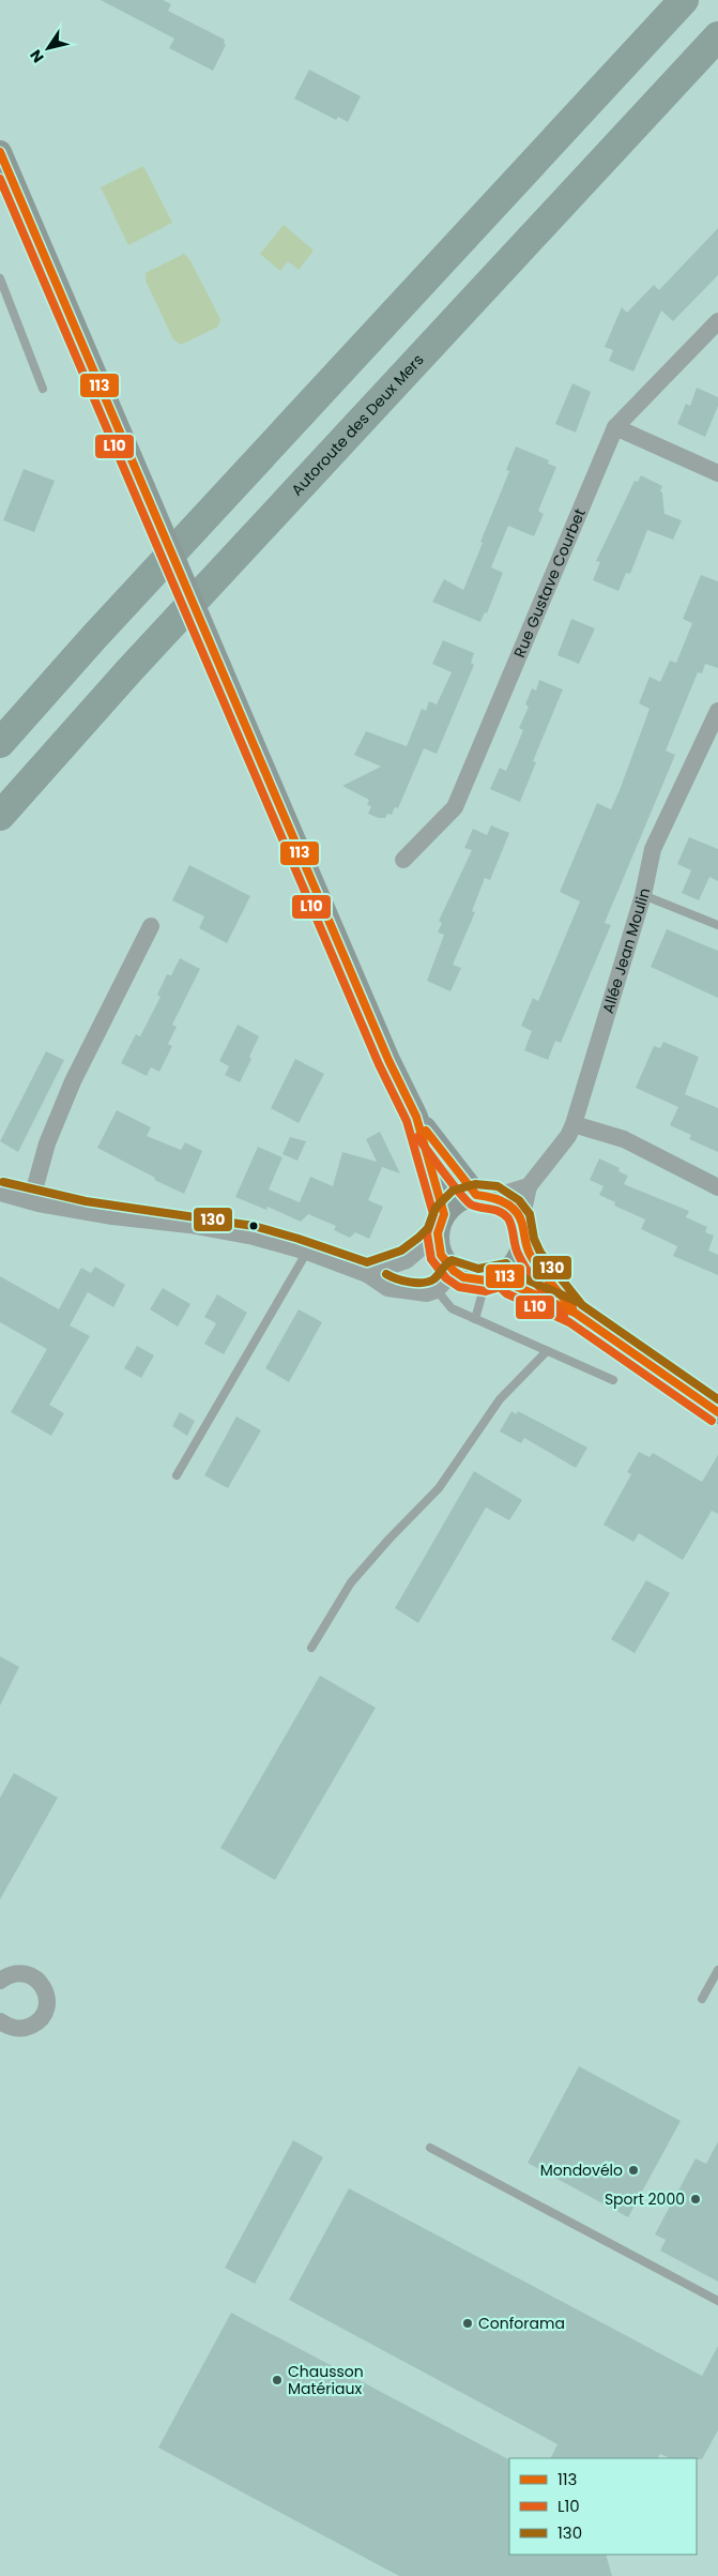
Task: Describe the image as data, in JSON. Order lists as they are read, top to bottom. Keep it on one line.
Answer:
{"streets":{"highway":["Autoroute des Deux Mers"],"street":["Rue Gustave Courbet","Allée Jean Moulin"]},"places":["Mondovélo","Sport 2000","Conforama","Chausson Matériaux"],"lines":["transit line 113","transit line L10","transit line 130"],"legend":["113","L10","130"],"north":"bottom left"}
